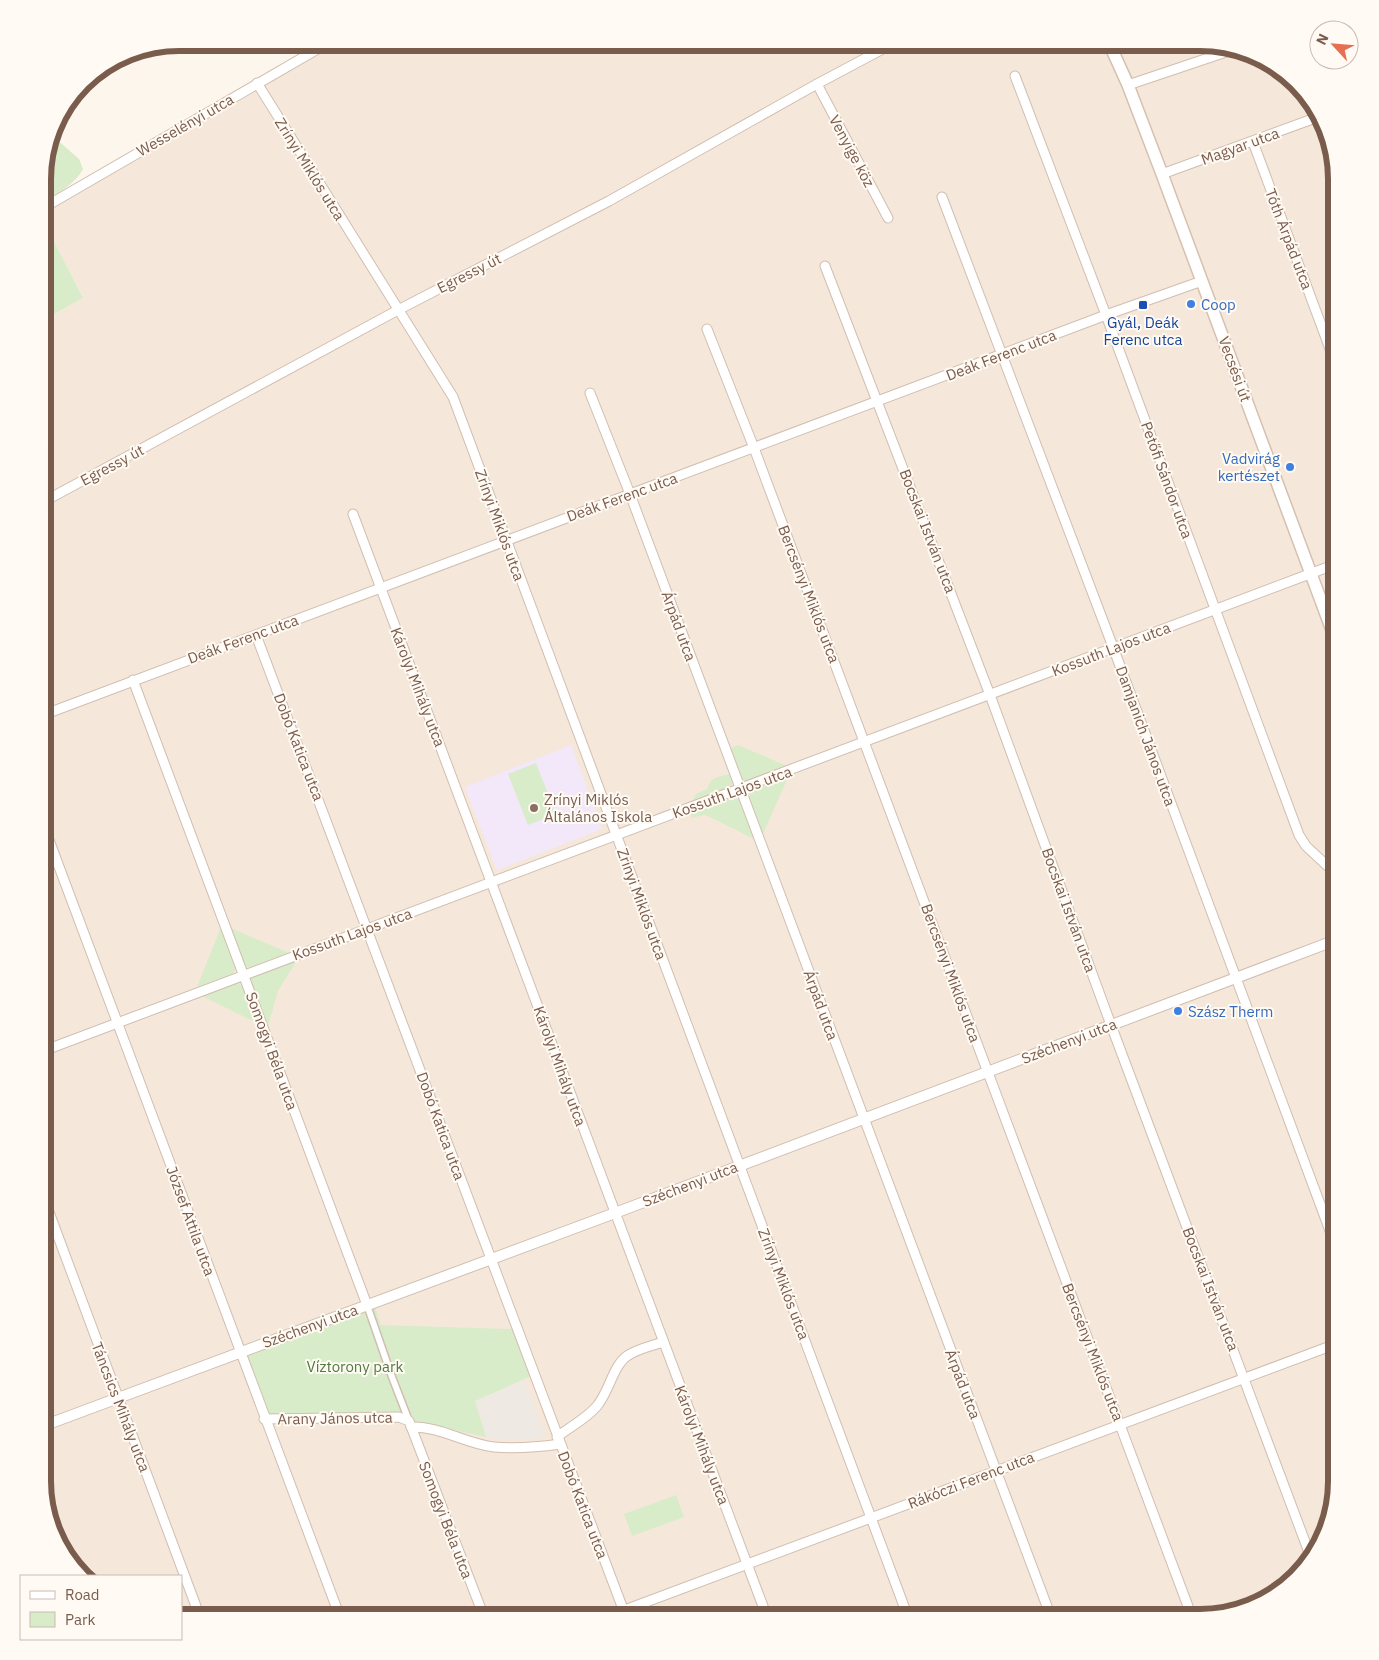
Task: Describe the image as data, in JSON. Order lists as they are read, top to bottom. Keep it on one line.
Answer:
{"streets":{"main road":["Vecsési út"],"street":["Wesselényi utca","Magyar utca","Venyige köz","Zrínyi Miklós utca","Tóth Árpád utca","Egressy út","Deák Ferenc utca","Petőfi Sándor utca","Bocskai István utca","Bercsényi Miklós utca","Árpád utca","Kossuth Lajos utca","Károlyi Mihály utca","Damjanich János utca","Dobó Katica utca","Széchenyi utca","Somogyi Béla utca","József Attila utca","Táncsics Mihály utca","Arany János utca","Rákóczi Ferenc utca"]},"crossings":[["Wesselényi utca","Zrínyi Miklós utca"],["Magyar utca","Tóth Árpád utca"],["Magyar utca","Vecsési út"],["Venyige köz","Egressy út"],["Zrínyi Miklós utca","Egressy út"],["Zrínyi Miklós utca","Deák Ferenc utca"],["Zrínyi Miklós utca","Kossuth Lajos utca"],["Zrínyi Miklós utca","Széchenyi utca"],["Zrínyi Miklós utca","Rákóczi Ferenc utca"],["Deák Ferenc utca","Vecsési út"],["Deák Ferenc utca","Petőfi Sándor utca"],["Deák Ferenc utca","Bocskai István utca"],["Deák Ferenc utca","Bercsényi Miklós utca"],["Deák Ferenc utca","Árpád utca"],["Deák Ferenc utca","Károlyi Mihály utca"],["Deák Ferenc utca","Damjanich János utca"],["Deák Ferenc utca","Dobó Katica utca"],["Deák Ferenc utca","Somogyi Béla utca"],["Vecsési út","Kossuth Lajos utca"],["Petőfi Sándor utca","Kossuth Lajos utca"],["Bocskai István utca","Kossuth Lajos utca"],["Bocskai István utca","Széchenyi utca"],["Bocskai István utca","Rákóczi Ferenc utca"],["Bercsényi Miklós utca","Kossuth Lajos utca"],["Bercsényi Miklós utca","Széchenyi utca"],["Bercsényi Miklós utca","Rákóczi Ferenc utca"],["Árpád utca","Kossuth Lajos utca"],["Árpád utca","Széchenyi utca"],["Árpád utca","Rákóczi Ferenc utca"],["Kossuth Lajos utca","Károlyi Mihály utca"],["Kossuth Lajos utca","Damjanich János utca"],["Kossuth Lajos utca","Dobó Katica utca"],["Kossuth Lajos utca","Somogyi Béla utca"],["Kossuth Lajos utca","József Attila utca"],["Károlyi Mihály utca","Széchenyi utca"],["Károlyi Mihály utca","Arany János utca"],["Károlyi Mihály utca","Rákóczi Ferenc utca"],["Damjanich János utca","Széchenyi utca"],["Dobó Katica utca","Széchenyi utca"],["Dobó Katica utca","Arany János utca"],["Széchenyi utca","Somogyi Béla utca"],["Széchenyi utca","József Attila utca"],["Széchenyi utca","Táncsics Mihály utca"],["Somogyi Béla utca","Arany János utca"],["József Attila utca","Arany János utca"]],"parks":["Víztorony park"],"places":{"other":["Coop","Vadvirág kertészet","Zrínyi Miklós Általános Iskola","Szász Therm"],"transit":["Gyál, Deák Ferenc utca"]},"legend":["Road","Park"],"north":"top left"}
